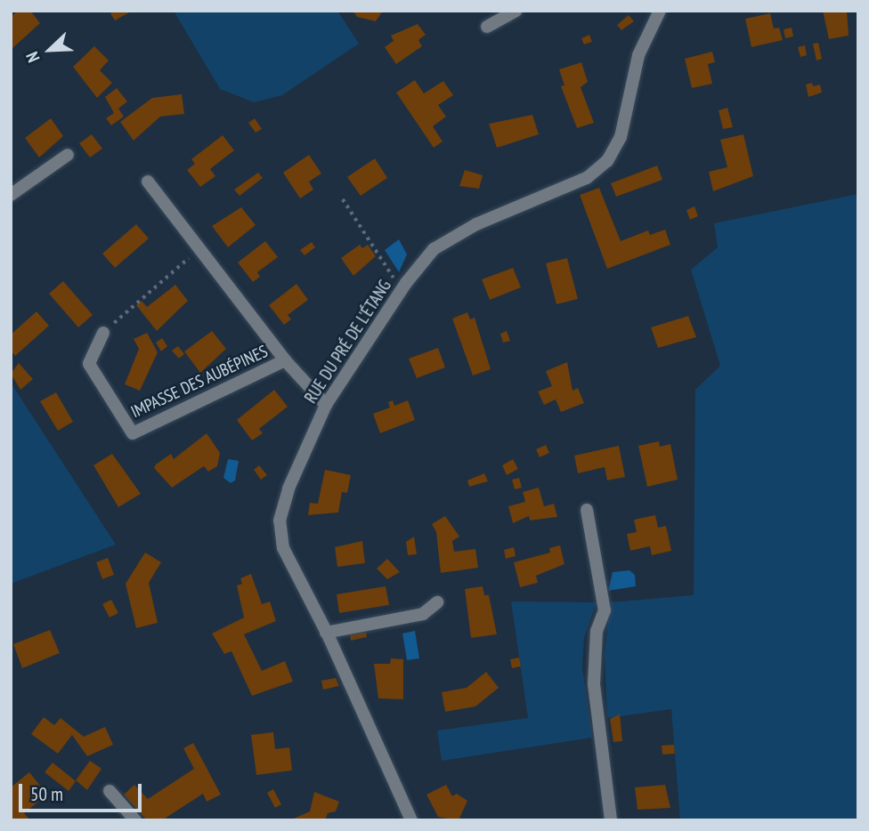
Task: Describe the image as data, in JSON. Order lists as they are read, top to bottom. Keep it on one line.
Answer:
{"streets":{"street":["RUE DU PRÉ DE L'ÉTANG","IMPASSE DES AUBÉPINES"]},"crossings":[["RUE DU PRÉ DE L'ÉTANG","IMPASSE DES AUBÉPINES"]],"scale_bar":"50 m","north":"bottom left"}
